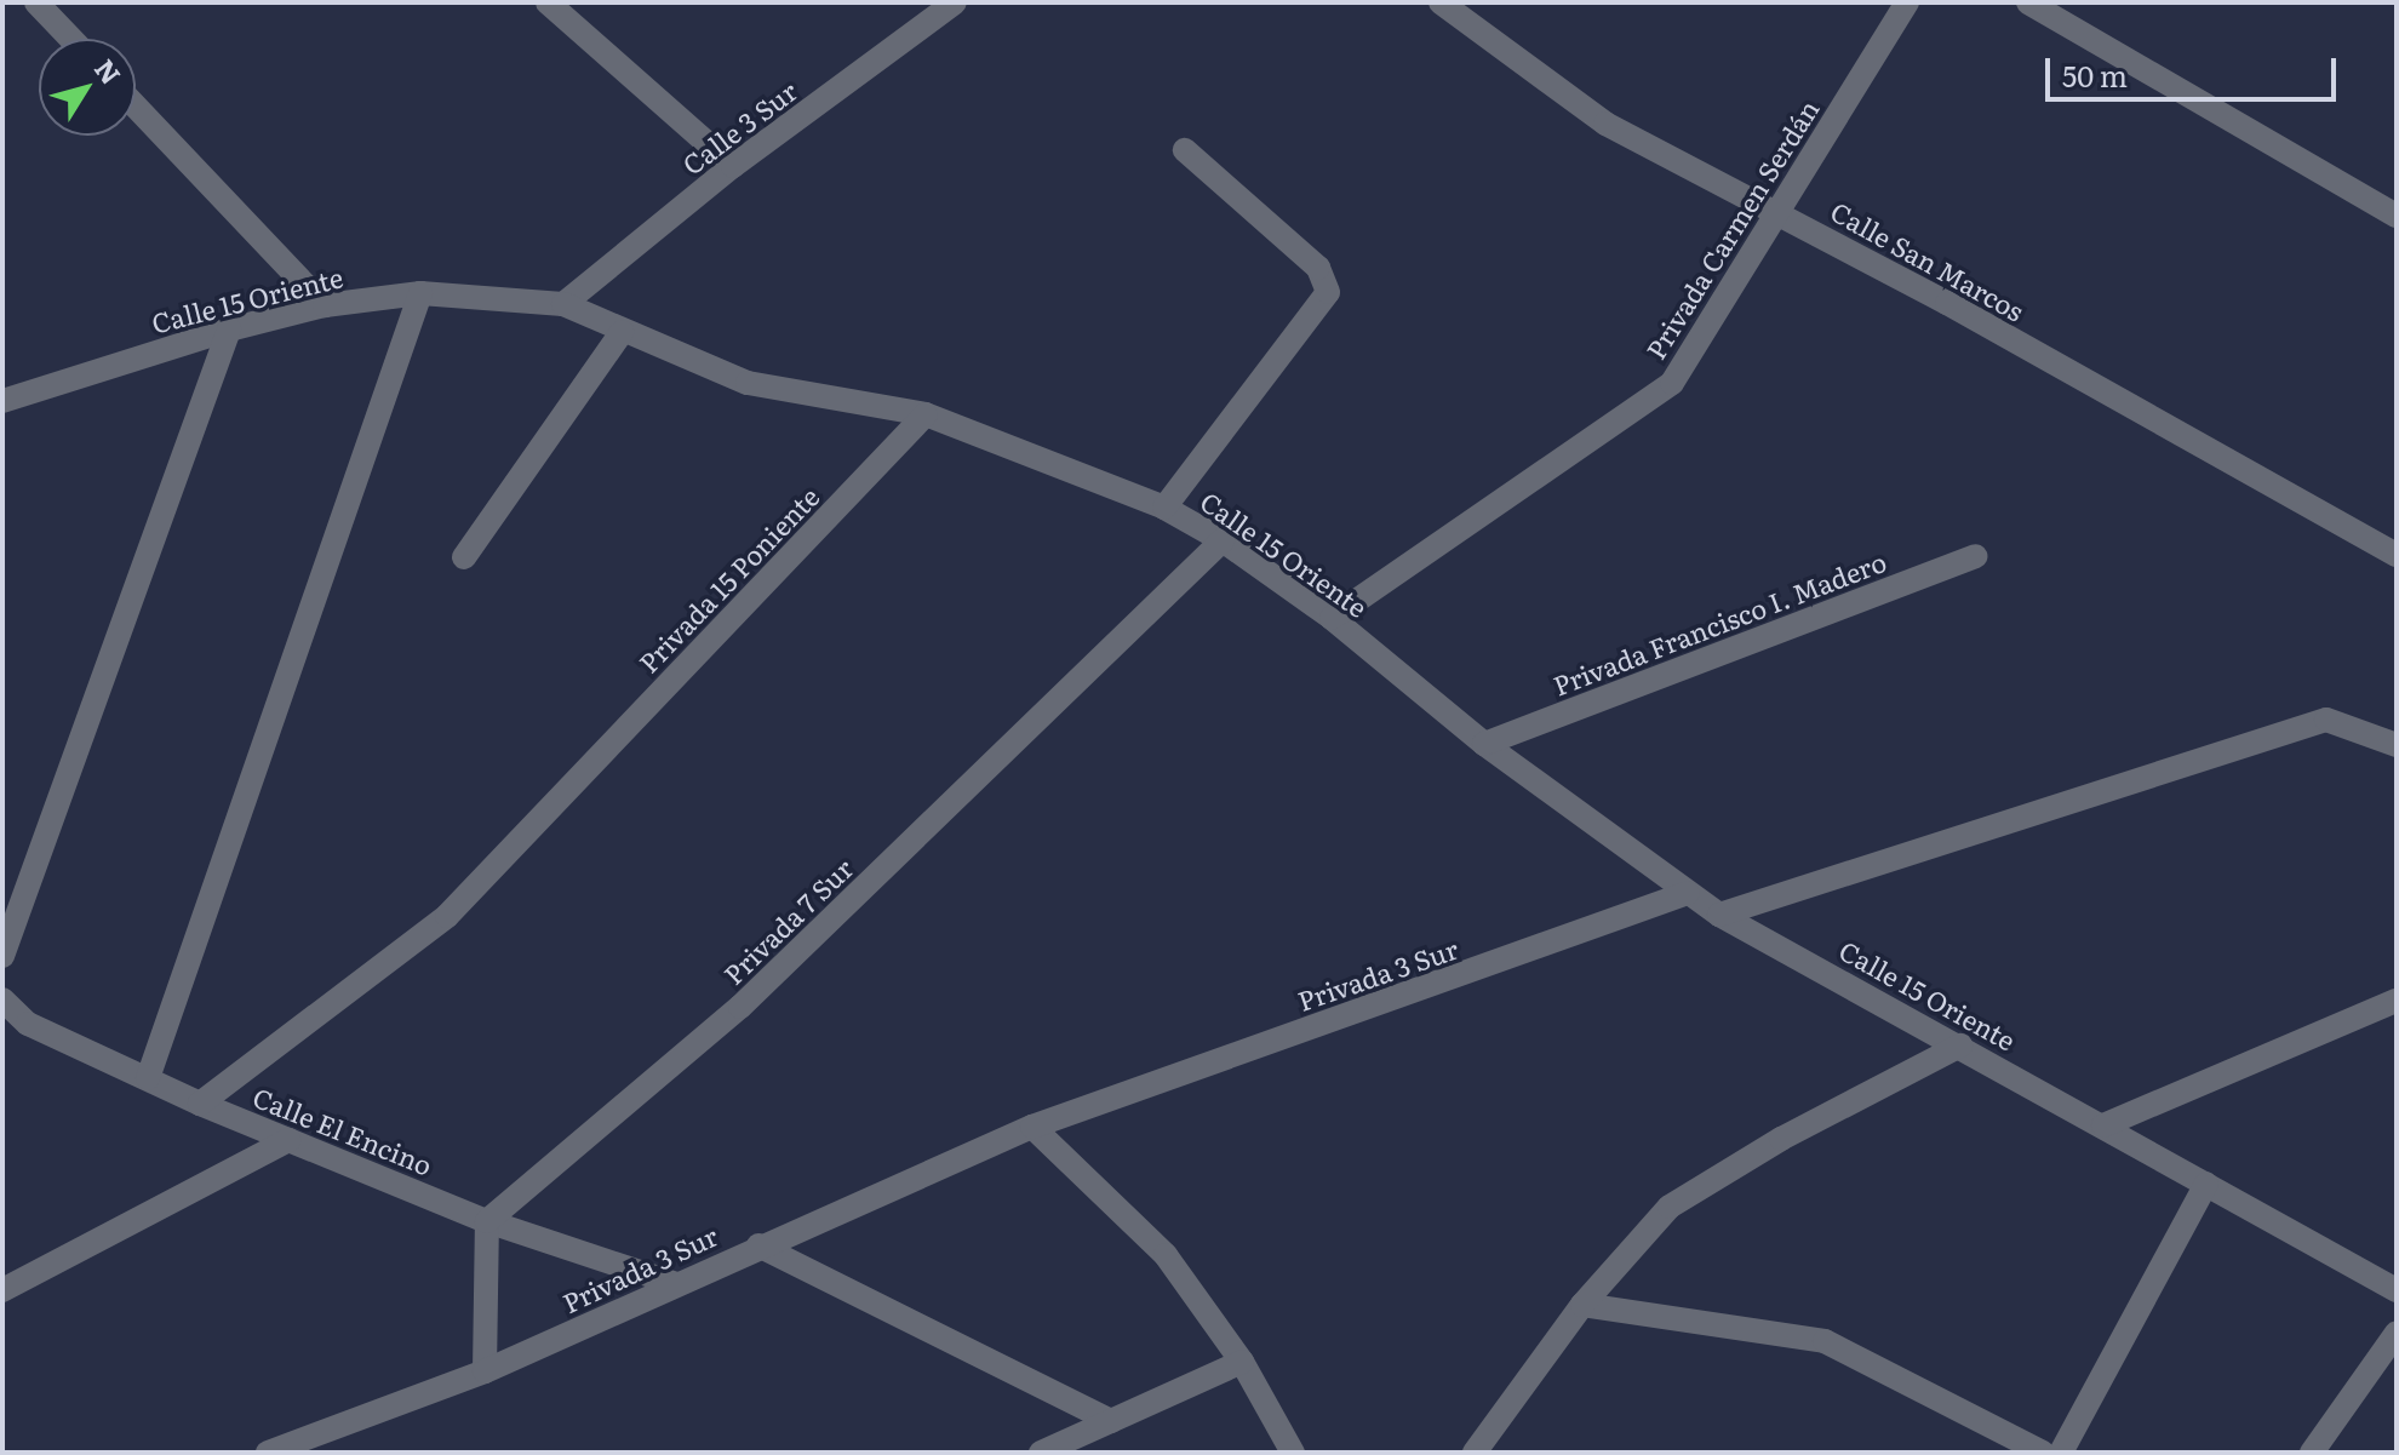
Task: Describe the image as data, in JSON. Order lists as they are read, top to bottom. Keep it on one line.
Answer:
{"streets":{"street":["Calle 3 Sur","Privada Carmen Serdán","Calle San Marcos","Calle 15 Oriente","Privada 15 Poniente","Privada Francisco I. Madero","Privada 7 Sur","Privada 3 Sur","Calle El Encino"]},"crossings":[["Calle 3 Sur","Calle 15 Oriente"],["Privada Carmen Serdán","Calle San Marcos"],["Privada Carmen Serdán","Calle 15 Oriente"],["Calle 15 Oriente","Privada 15 Poniente"],["Calle 15 Oriente","Privada Francisco I. Madero"],["Calle 15 Oriente","Privada 7 Sur"],["Calle 15 Oriente","Privada 3 Sur"],["Privada 15 Poniente","Calle El Encino"],["Privada 7 Sur","Calle El Encino"],["Privada 3 Sur","Calle El Encino"]],"scale_bar":"50 m","north":"top right"}
